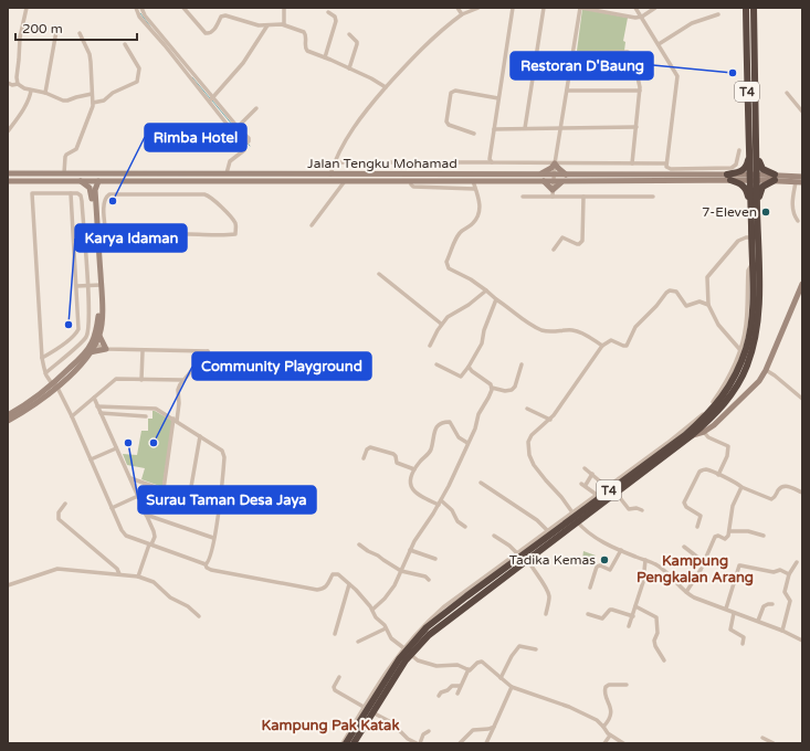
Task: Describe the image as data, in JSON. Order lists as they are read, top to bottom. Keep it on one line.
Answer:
{"streets":{"highway":["T4"],"main road":["Jalan Tengku Mohamad"]},"crossings":[["T4","Jalan Tengku Mohamad"]],"districts":["Kampung Pengkalan Arang","Kampung Pak Katak"],"places":["Restoran D'Baung","Rimba Hotel","7-Eleven","Karya Idaman","Surau Taman Desa Jaya","Community Playground","Tadika Kemas"],"scale_bar":"200 m"}
